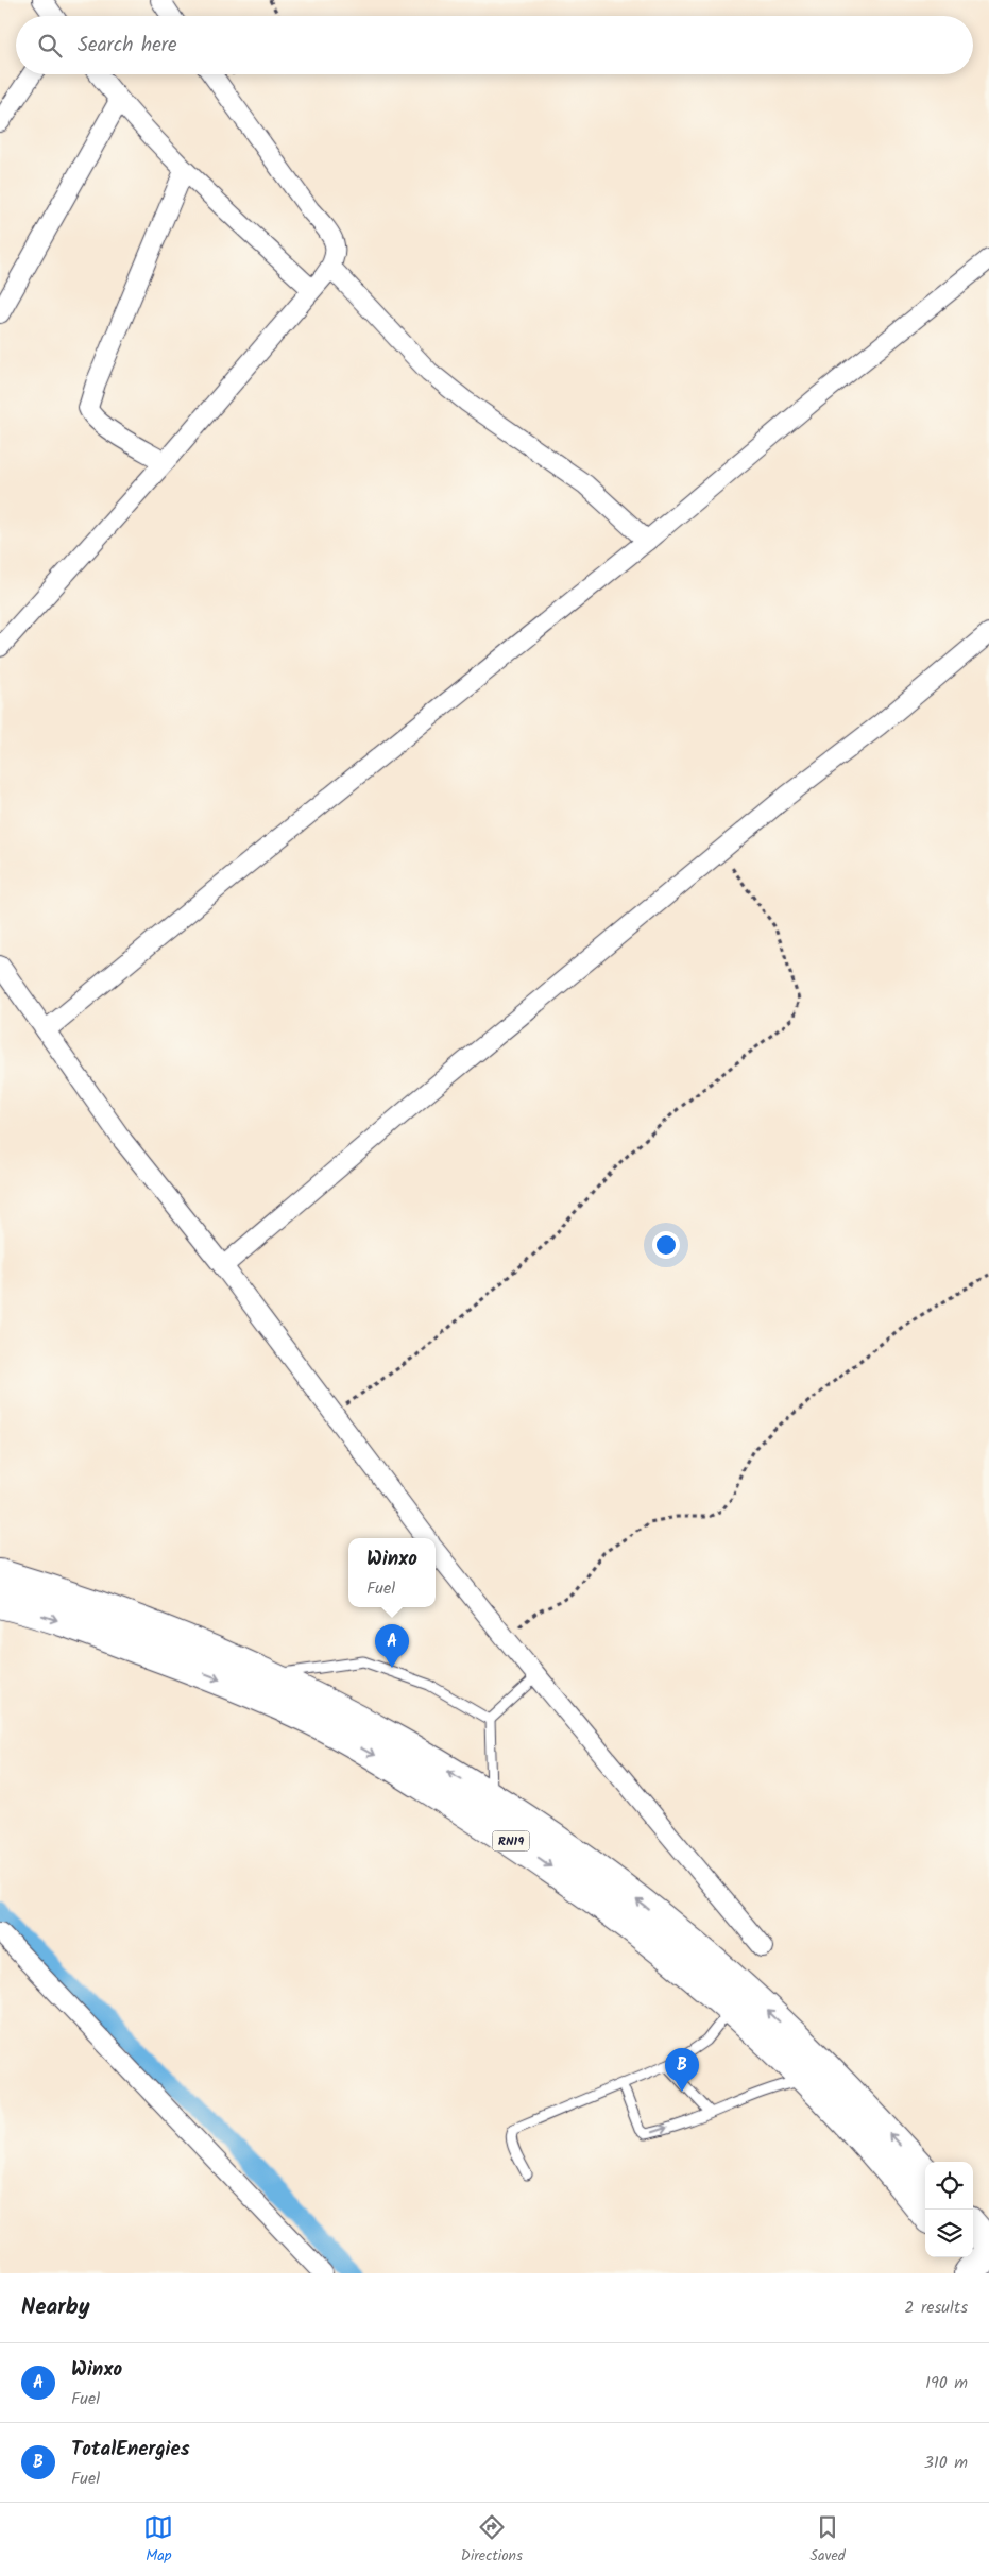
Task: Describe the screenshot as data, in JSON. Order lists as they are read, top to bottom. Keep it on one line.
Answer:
{"streets":{"highway":["RN19"]},"page":{"search":"Search here","popup":["Winxo","Fuel"],"pins":["A","B"],"heading":["Nearby","2 results"],"list":[{"mark":"A","name":"Winxo","note":"Fuel","value":"190 m"},{"mark":"B","name":"TotalEnergies","note":"Fuel","value":"310 m"}],"nav":["Map","Directions","Saved"]}}
